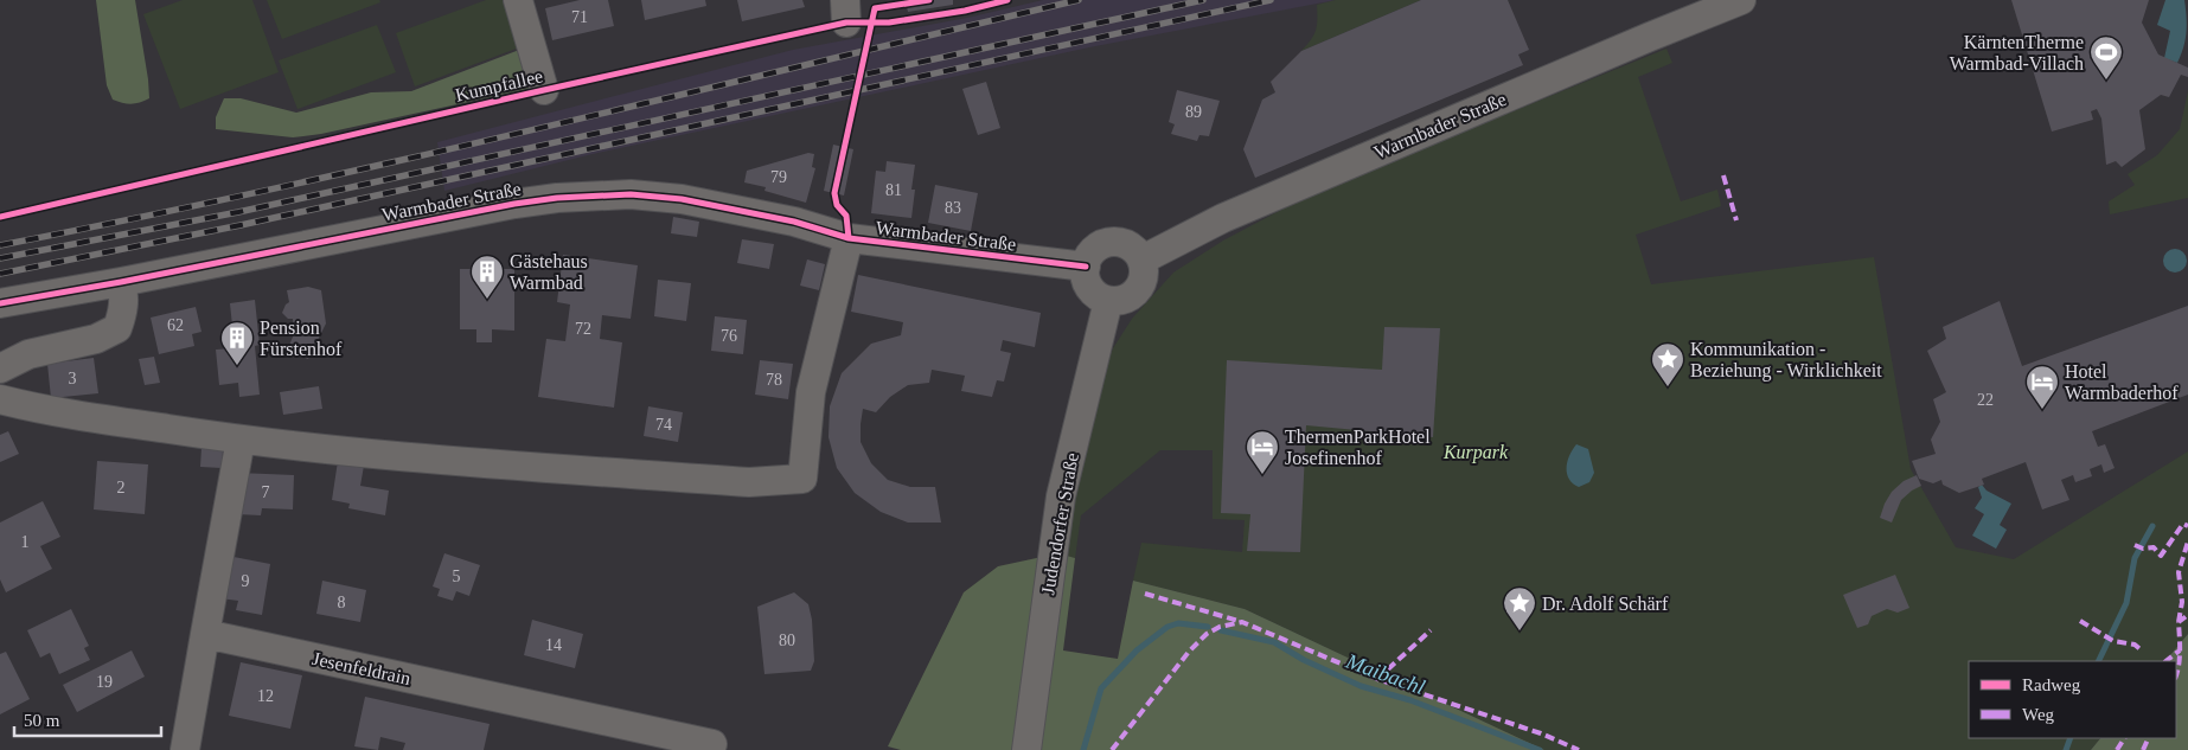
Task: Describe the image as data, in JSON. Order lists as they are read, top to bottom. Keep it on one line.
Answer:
{"streets":{"street":["Kumpfallee","Warmbader Straße","Judendorfer Straße","Jesenfeldrain"]},"crossings":[["Warmbader Straße","Judendorfer Straße"]],"water":["Maibachl"],"parks":["Kurpark"],"places":{"sports":["KärntenTherme Warmbad-Villach"],"building":["Gästehaus Warmbad","Pension Fürstenhof"],"place":["Kommunikation - Beziehung - Wirklichkeit","Dr. Adolf Schärf"],"hotel":["Hotel Warmbaderhof","ThermenParkHotel Josefinenhof"]},"house_numbers":["71","89","79","81","83","62","72","76","3","78","22","74","2","7","1","5","9","8","80","14","19","12"],"legend":["Radweg","Weg"],"scale_bar":"50 m"}
